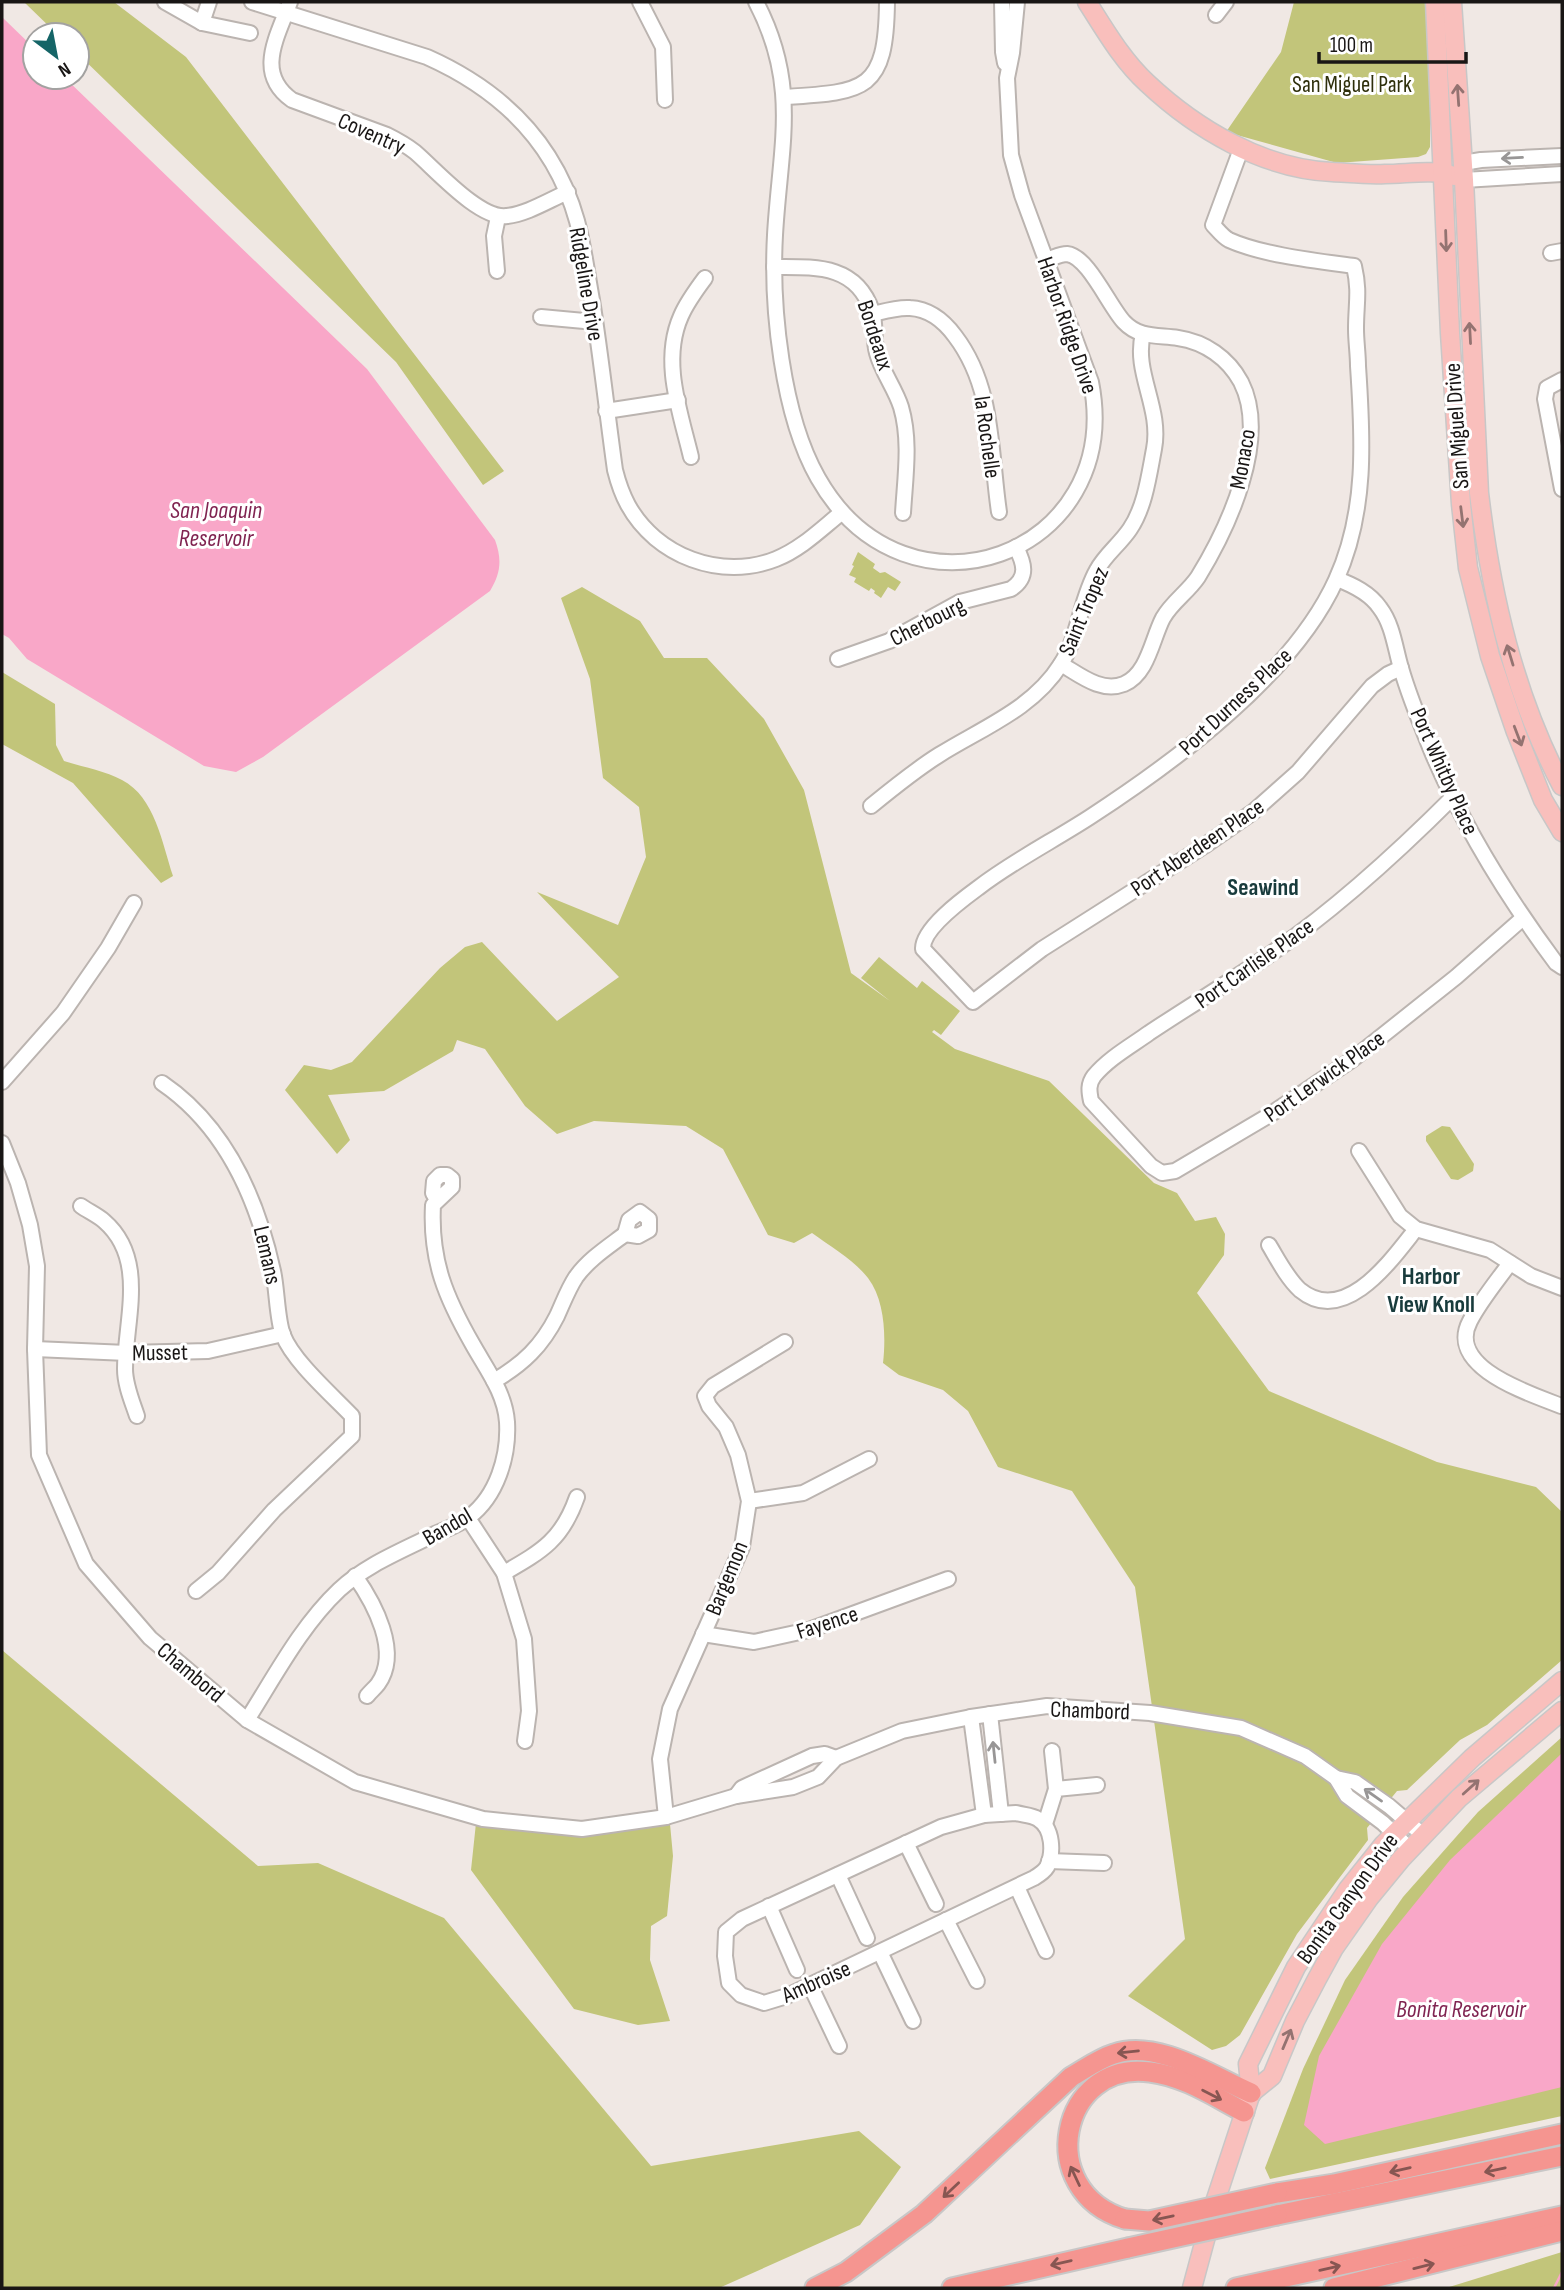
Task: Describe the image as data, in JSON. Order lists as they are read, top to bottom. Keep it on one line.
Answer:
{"streets":{"main road":["San Miguel Drive","Bonita Canyon Drive"],"street":["Coventry","Ridgeline Drive","Harbor Ridge Drive","Bordeaux","la Rochelle","Monaco","Saint Tropez","Cherbourg","Port Durness Place","Port Whitby Place","Port Aberdeen Place","Port Carlisle Place","Port Lerwick Place","Lemans","Musset","Bandol","Bargemon","Fayence","Chambord","Ambroise"]},"crossings":[["Coventry","Ridgeline Drive"],["Ridgeline Drive","Harbor Ridge Drive"],["Harbor Ridge Drive","Bordeaux"],["Harbor Ridge Drive","Cherbourg"],["Bordeaux","la Rochelle"],["Monaco","Saint Tropez"],["Port Durness Place","Port Whitby Place"],["Port Durness Place","Port Aberdeen Place"],["Port Whitby Place","Port Aberdeen Place"],["Port Whitby Place","Port Carlisle Place"],["Port Whitby Place","Port Lerwick Place"],["Port Carlisle Place","Port Lerwick Place"],["Lemans","Musset"],["Musset","Chambord"],["Bandol","Chambord"],["Bargemon","Fayence"],["Bargemon","Chambord"],["Chambord","Bonita Canyon Drive"]],"districts":["Seawind","Harbor View Knoll"],"water":["San Joaquin Reservoir","Bonita Reservoir"],"parks":["San Miguel Park"],"scale_bar":"100 m","north":"bottom right"}
